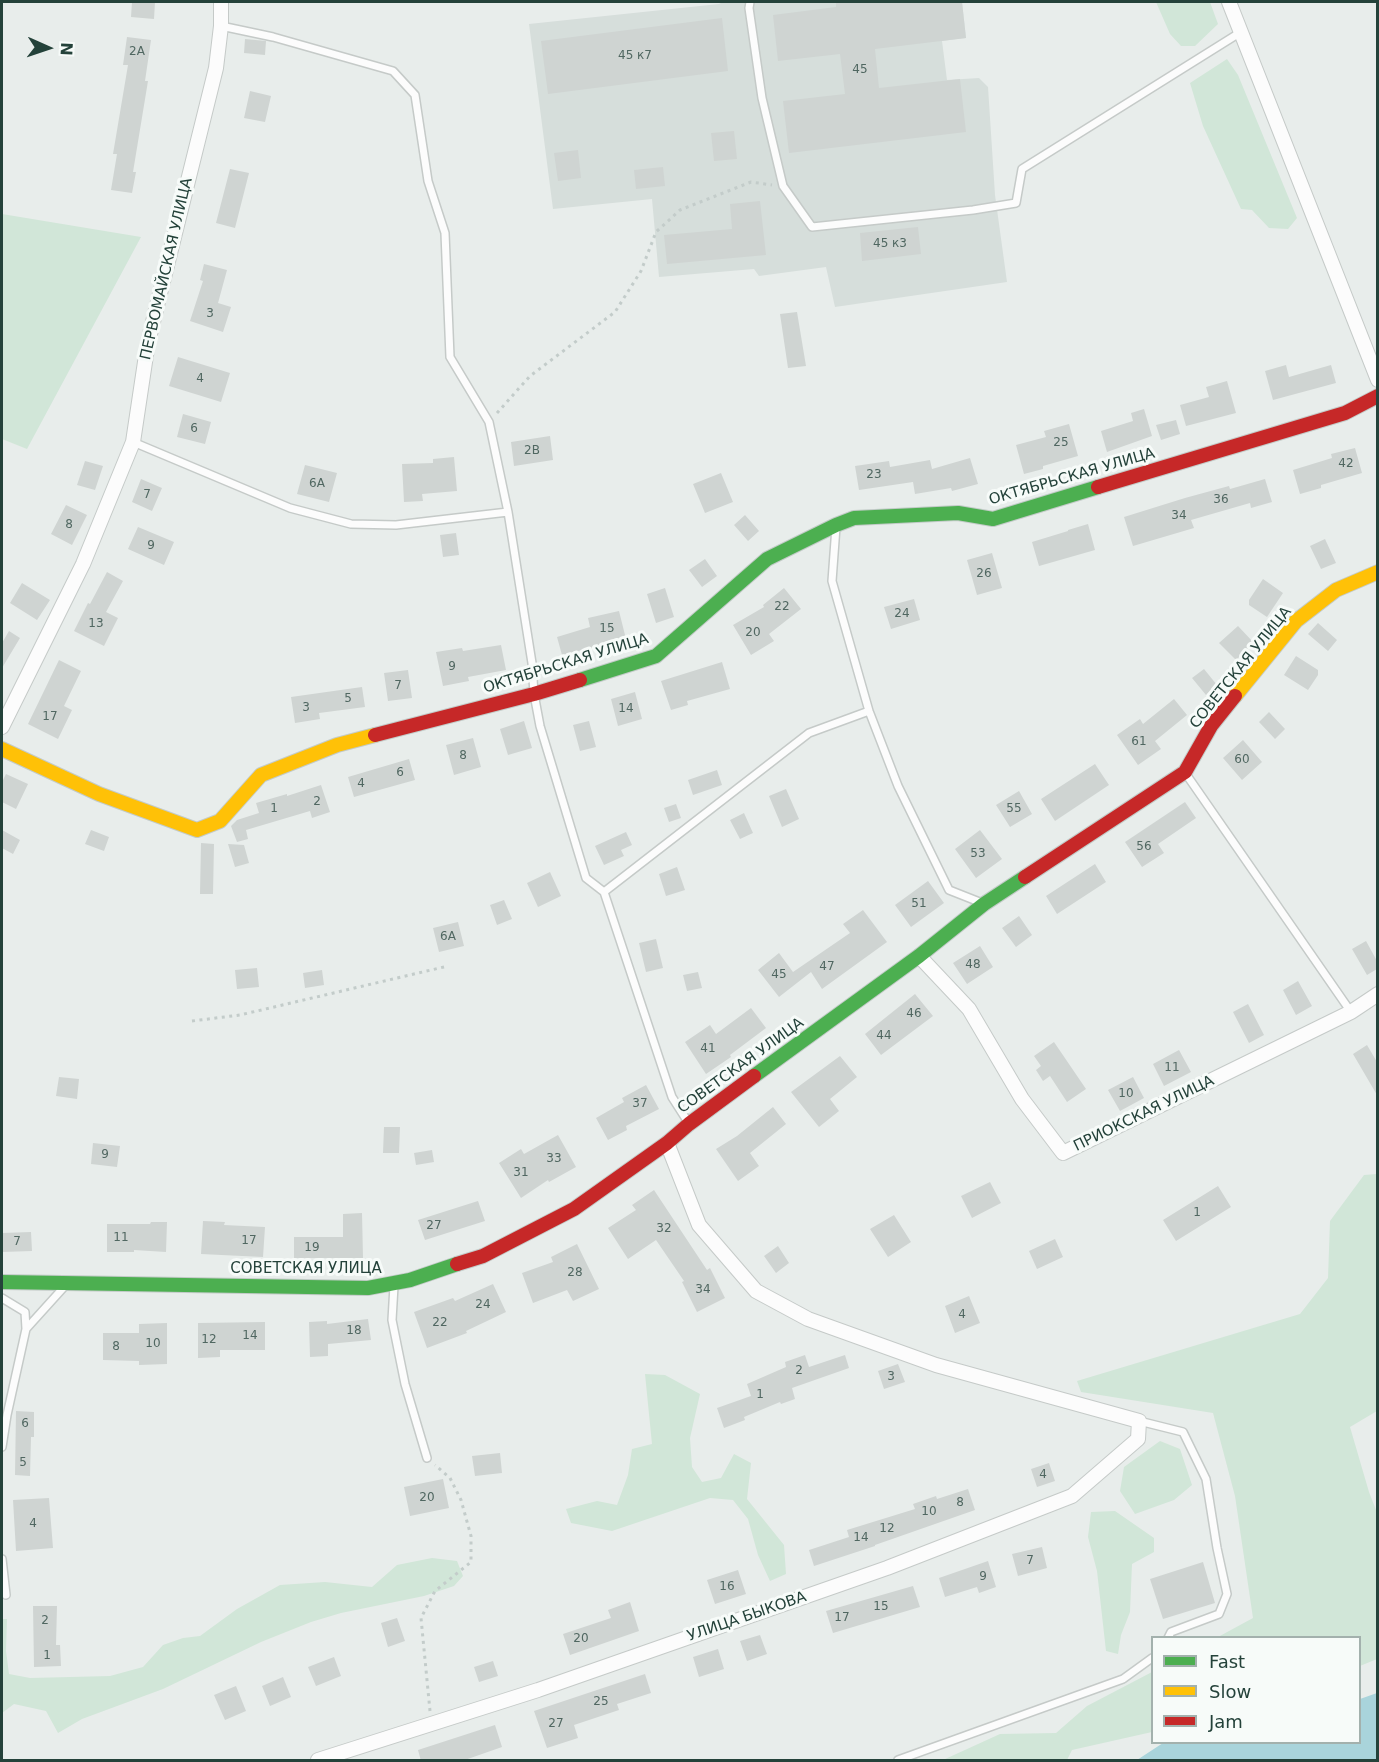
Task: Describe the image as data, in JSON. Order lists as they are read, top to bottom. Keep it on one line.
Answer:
{"streets":{"street":["ПЕРВОМАЙСКАЯ УЛИЦА","ОКТЯБРЬСКАЯ УЛИЦА","СОВЕТСКАЯ УЛИЦА","ПРИОКСКАЯ УЛИЦА","УЛИЦА БЫКОВА"]},"crossings":[["СОВЕТСКАЯ УЛИЦА","ПРИОКСКАЯ УЛИЦА"]],"house_numbers":["2А","45 к7","45","45 к3","3","4","6","25","2В","42","23","6А","7","36","34","8","9","26","22","24","13","15","20","9","7","5","3","14","17","61","8","60","6","4","2","1","55","56","53","51","6А","48","47","45","46","44","41","11","10","37","9","33","31","1","27","32","11","17","7","19","28","34","24","4","22","18","14","12","10","8","2","3","1","6","5","4","20","8","10","4","12","14","7","9","16","15","17","2","20","1","25","27"],"legend":["Fast","Slow","Jam"],"north":"right"}
